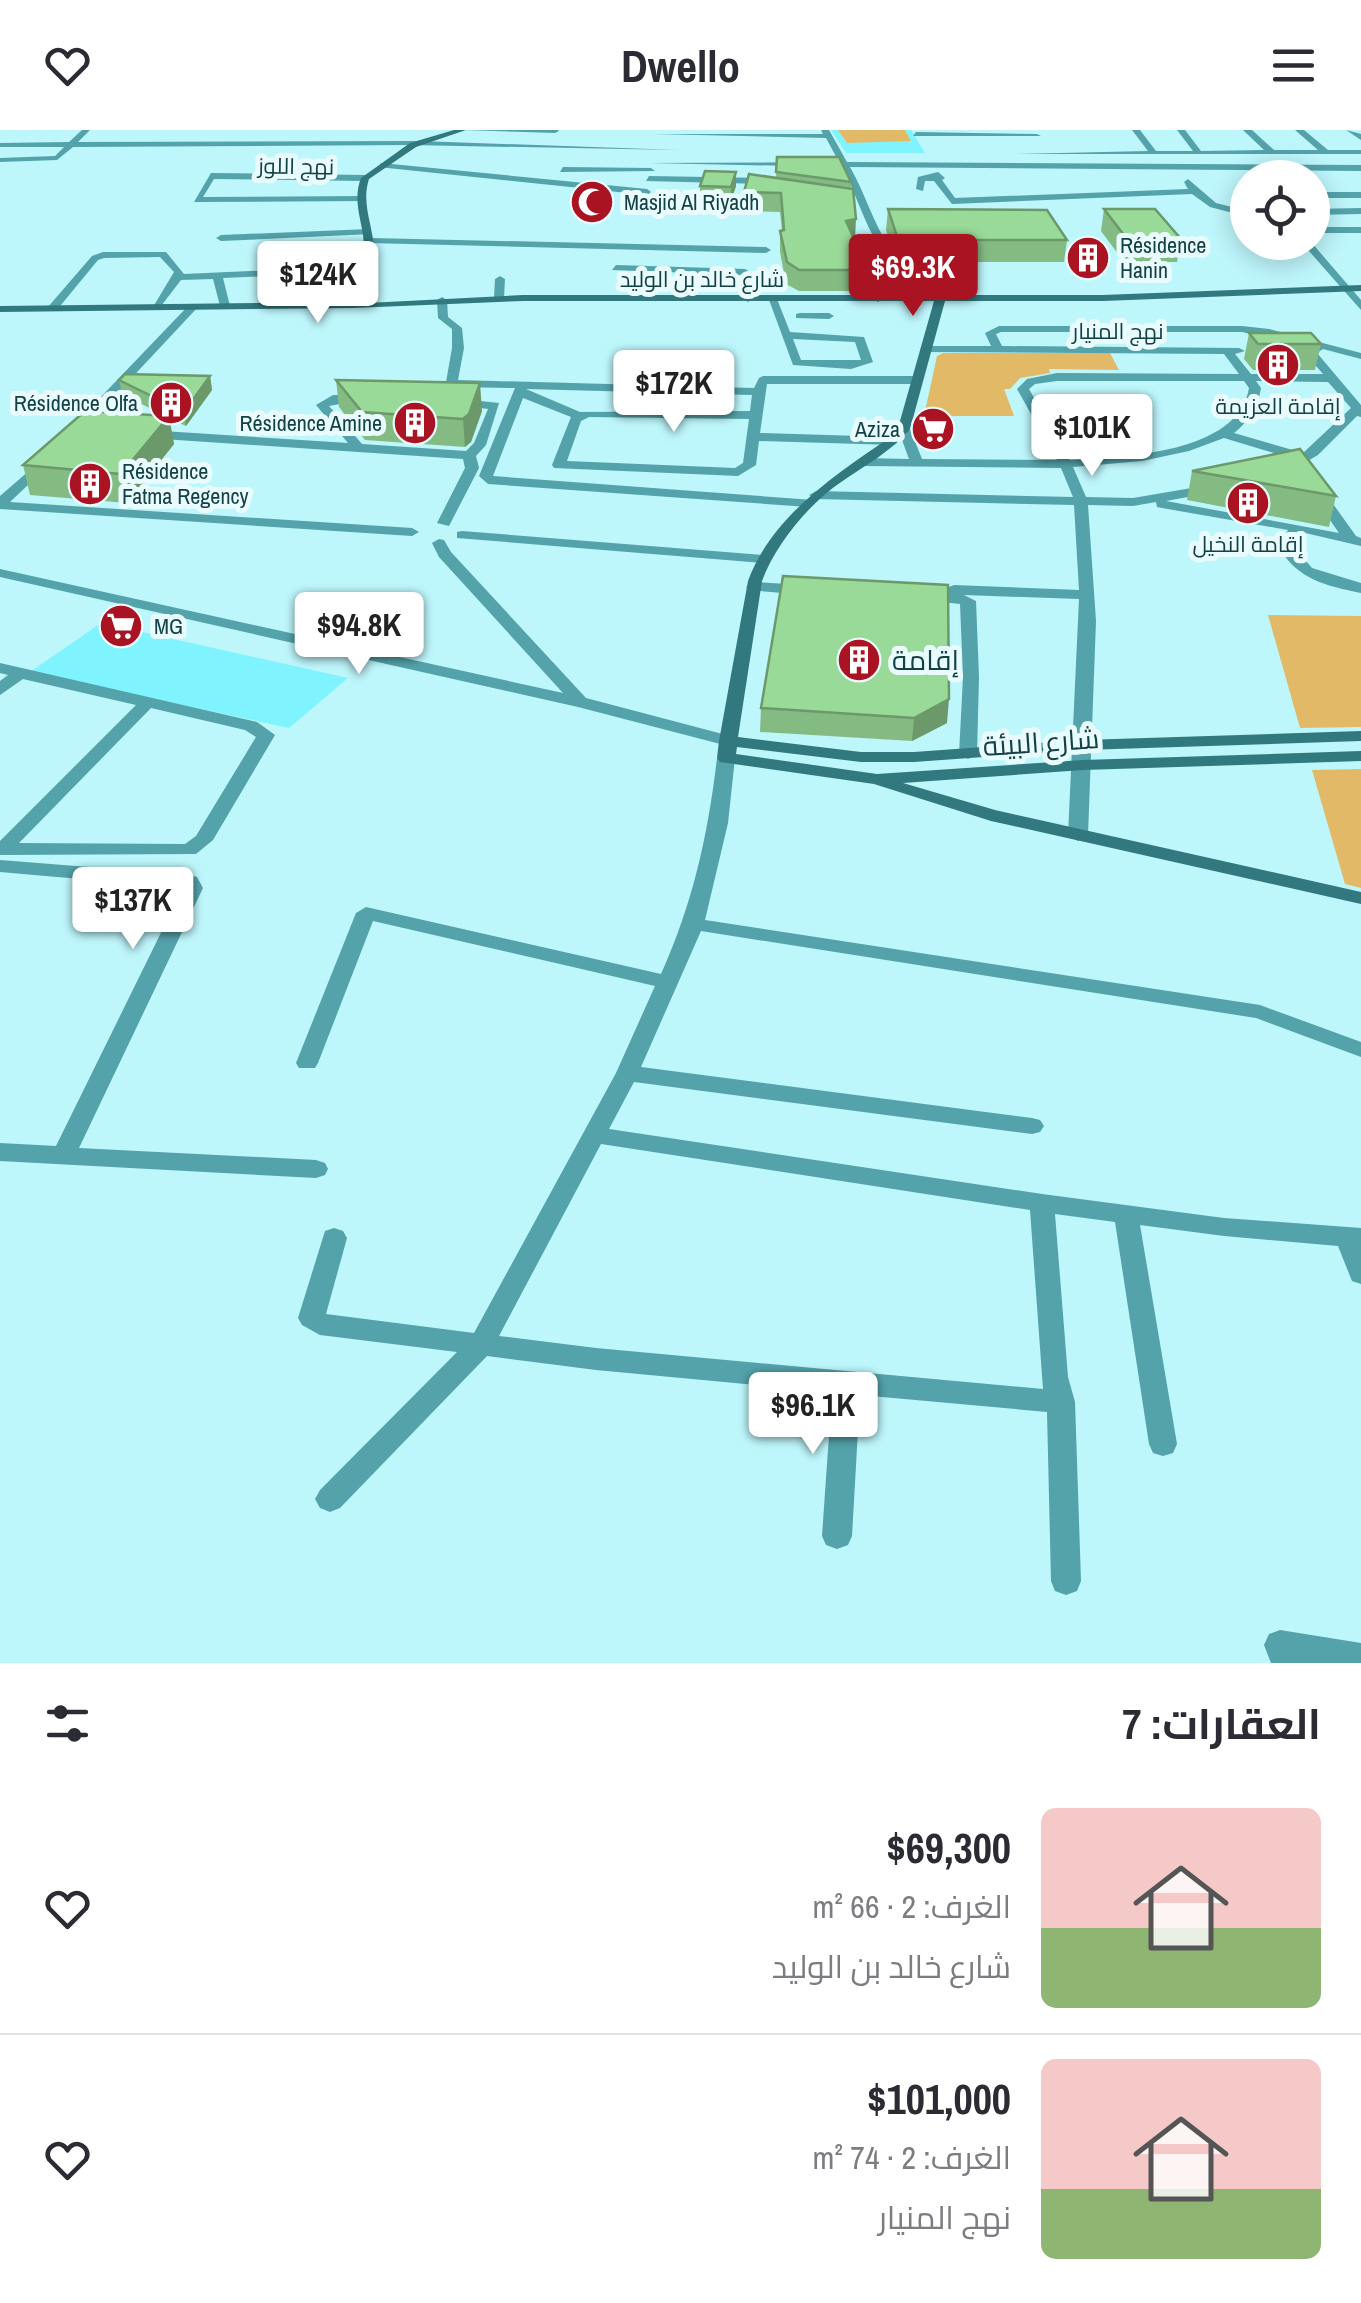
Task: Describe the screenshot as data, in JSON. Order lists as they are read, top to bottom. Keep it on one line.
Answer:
{"streets":{"street":["نهج اللوز","شارع خالد بن الوليد","نهج المنيار","شارع البيئة"]},"places":{"mosque":["Masjid Al Riyadh"],"building":["Résidence Hanin","إقامة العزيمة","Résidence Olfa","Résidence Amine","Résidence Fatma Regency","إقامة النخيل","إقامة"],"supermarket":["Aziza","MG"]},"page":{"header":"Dwello","price":["$69.3K","$124K","$172K","$101K","$94.8K","$137K","$96.1K"],"heading":"العقارات: 7","list":[{"name":"$69,300","note":"الغرف: 2 · 66 m² · شارع خالد بن الوليد"},{"name":"$101,000","note":"الغرف: 2 · 74 m² · نهج المنيار"}]}}
